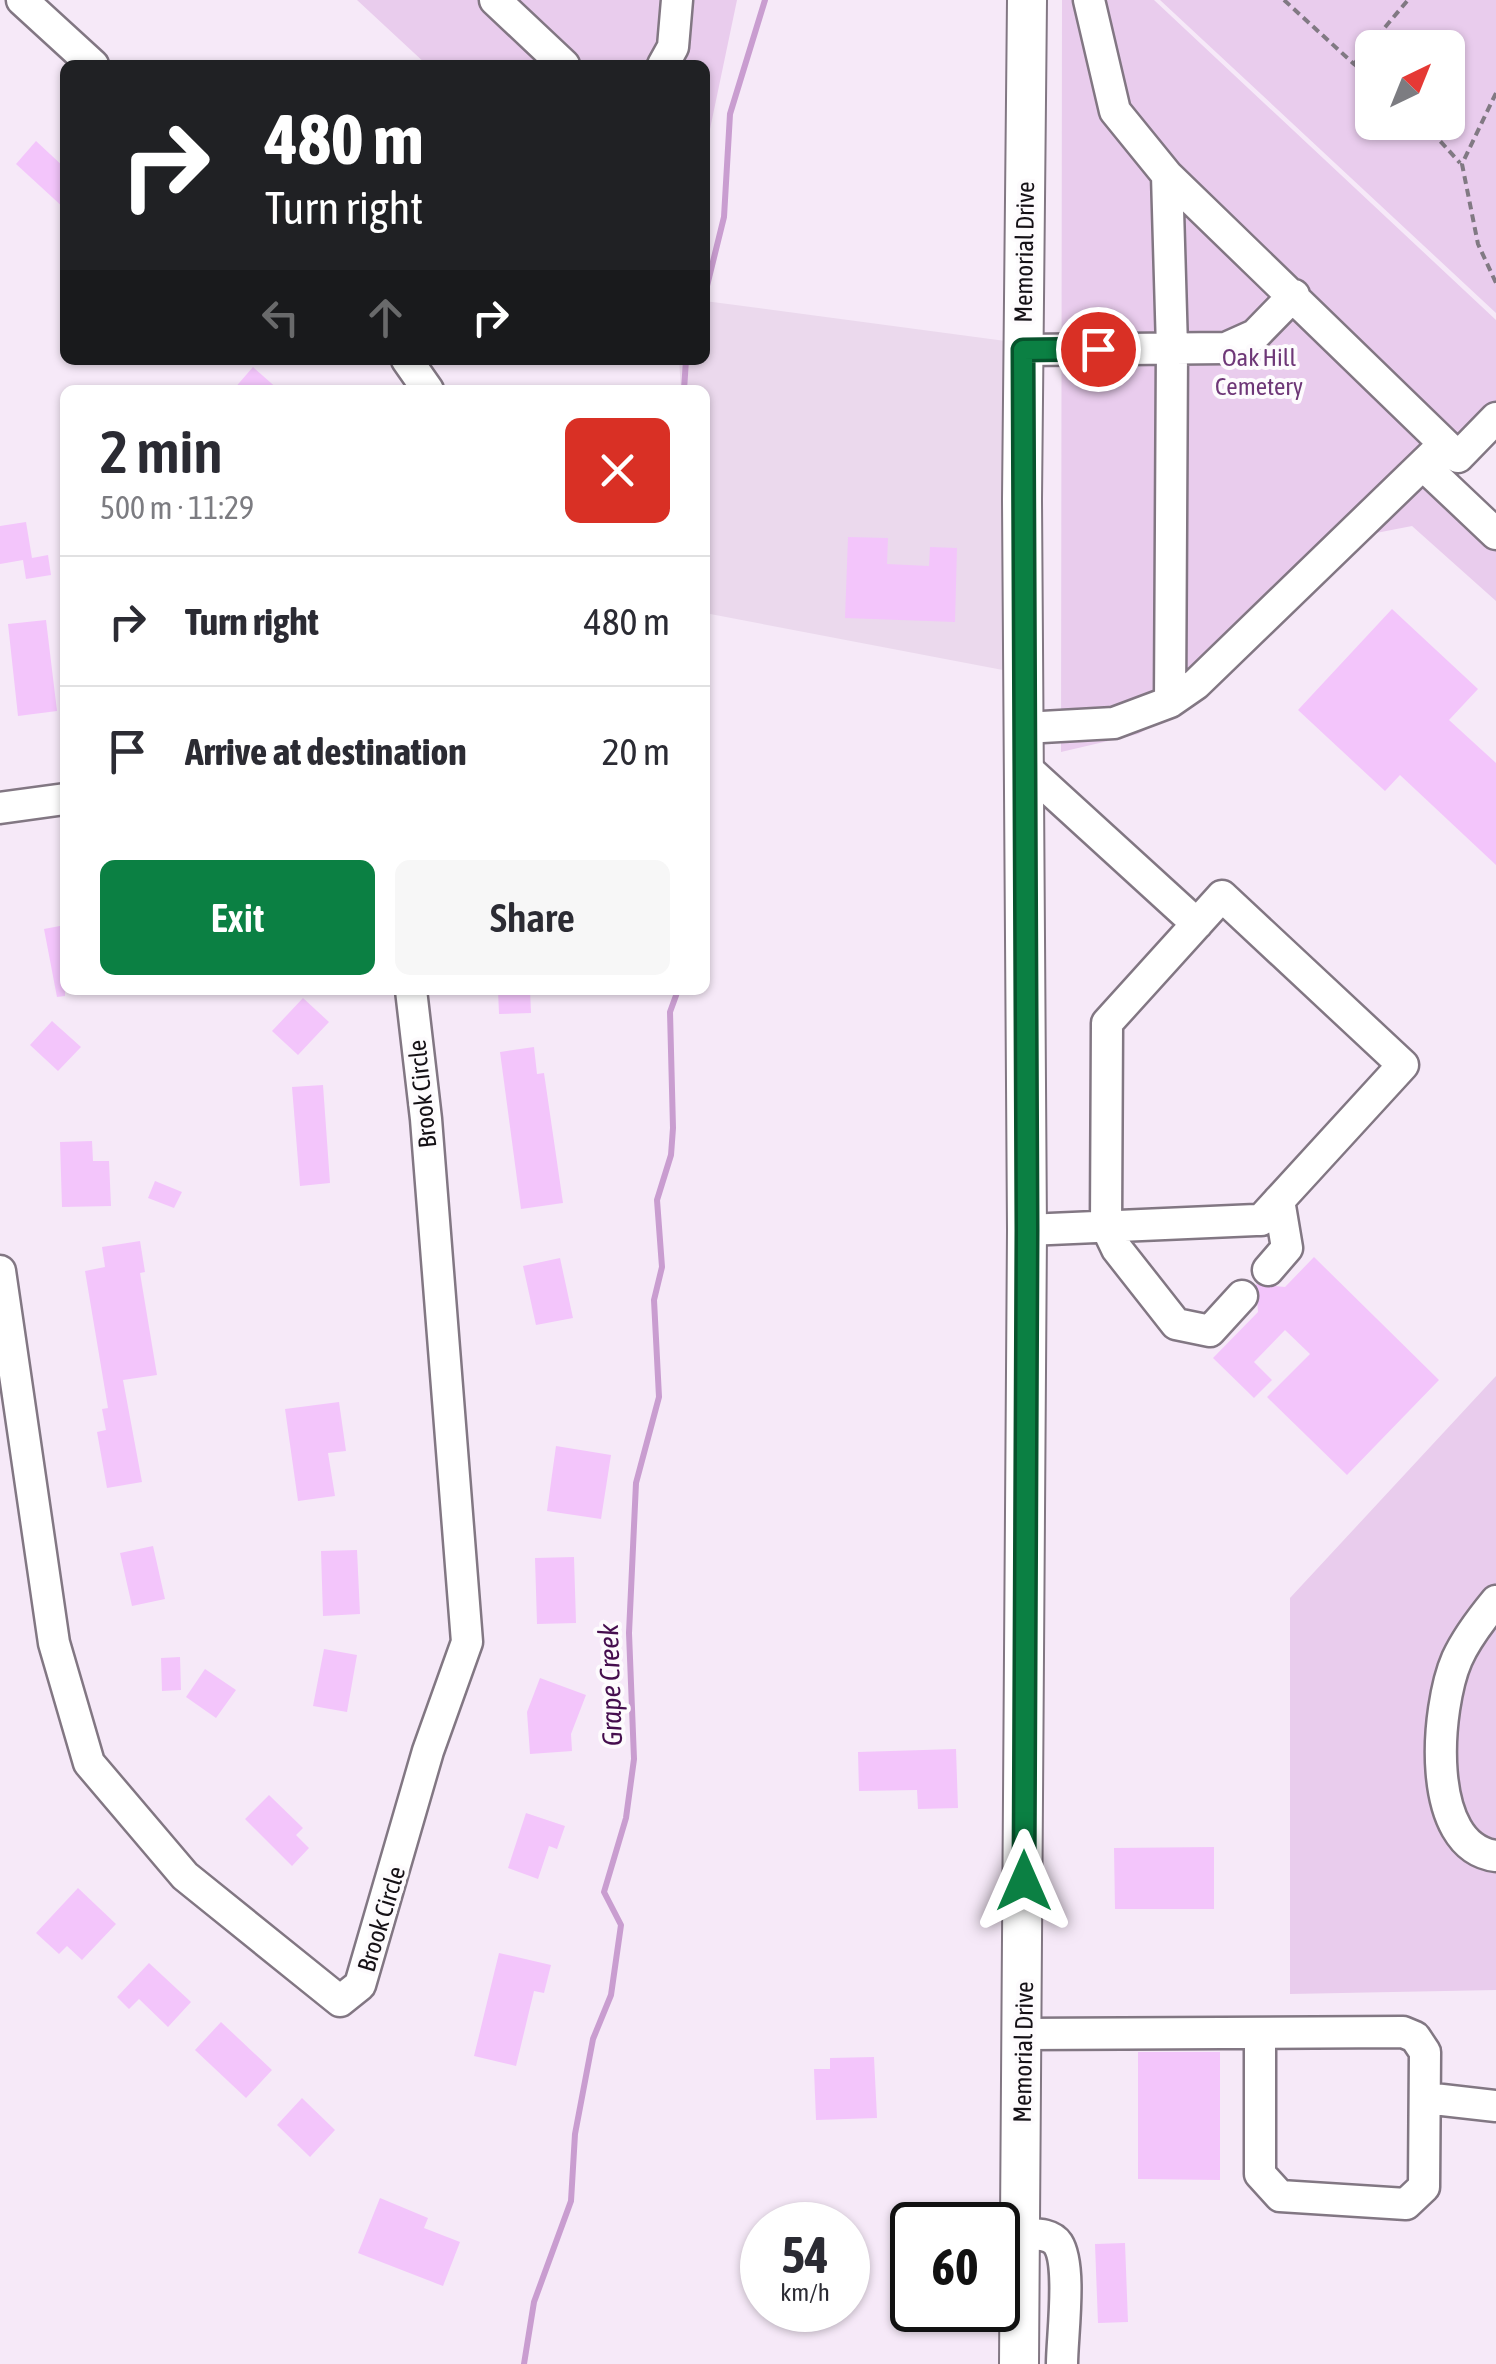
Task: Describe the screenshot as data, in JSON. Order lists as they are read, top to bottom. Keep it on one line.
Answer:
{"streets":{"main road":["Memorial Drive"],"street":["Brook Circle"]},"water":["Grape Creek"],"parks":["Oak Hill Cemetery"],"north":"top right","page":{"turn":["480 m","Turn right"],"heading":["2 min","500 m · 11:29"],"list":[{"name":"Turn right","value":"480 m"},{"name":"Arrive at destination","value":"20 m"}],"buttons":["Exit","Share"],"speed":"54 km/h","limit":"60"}}
